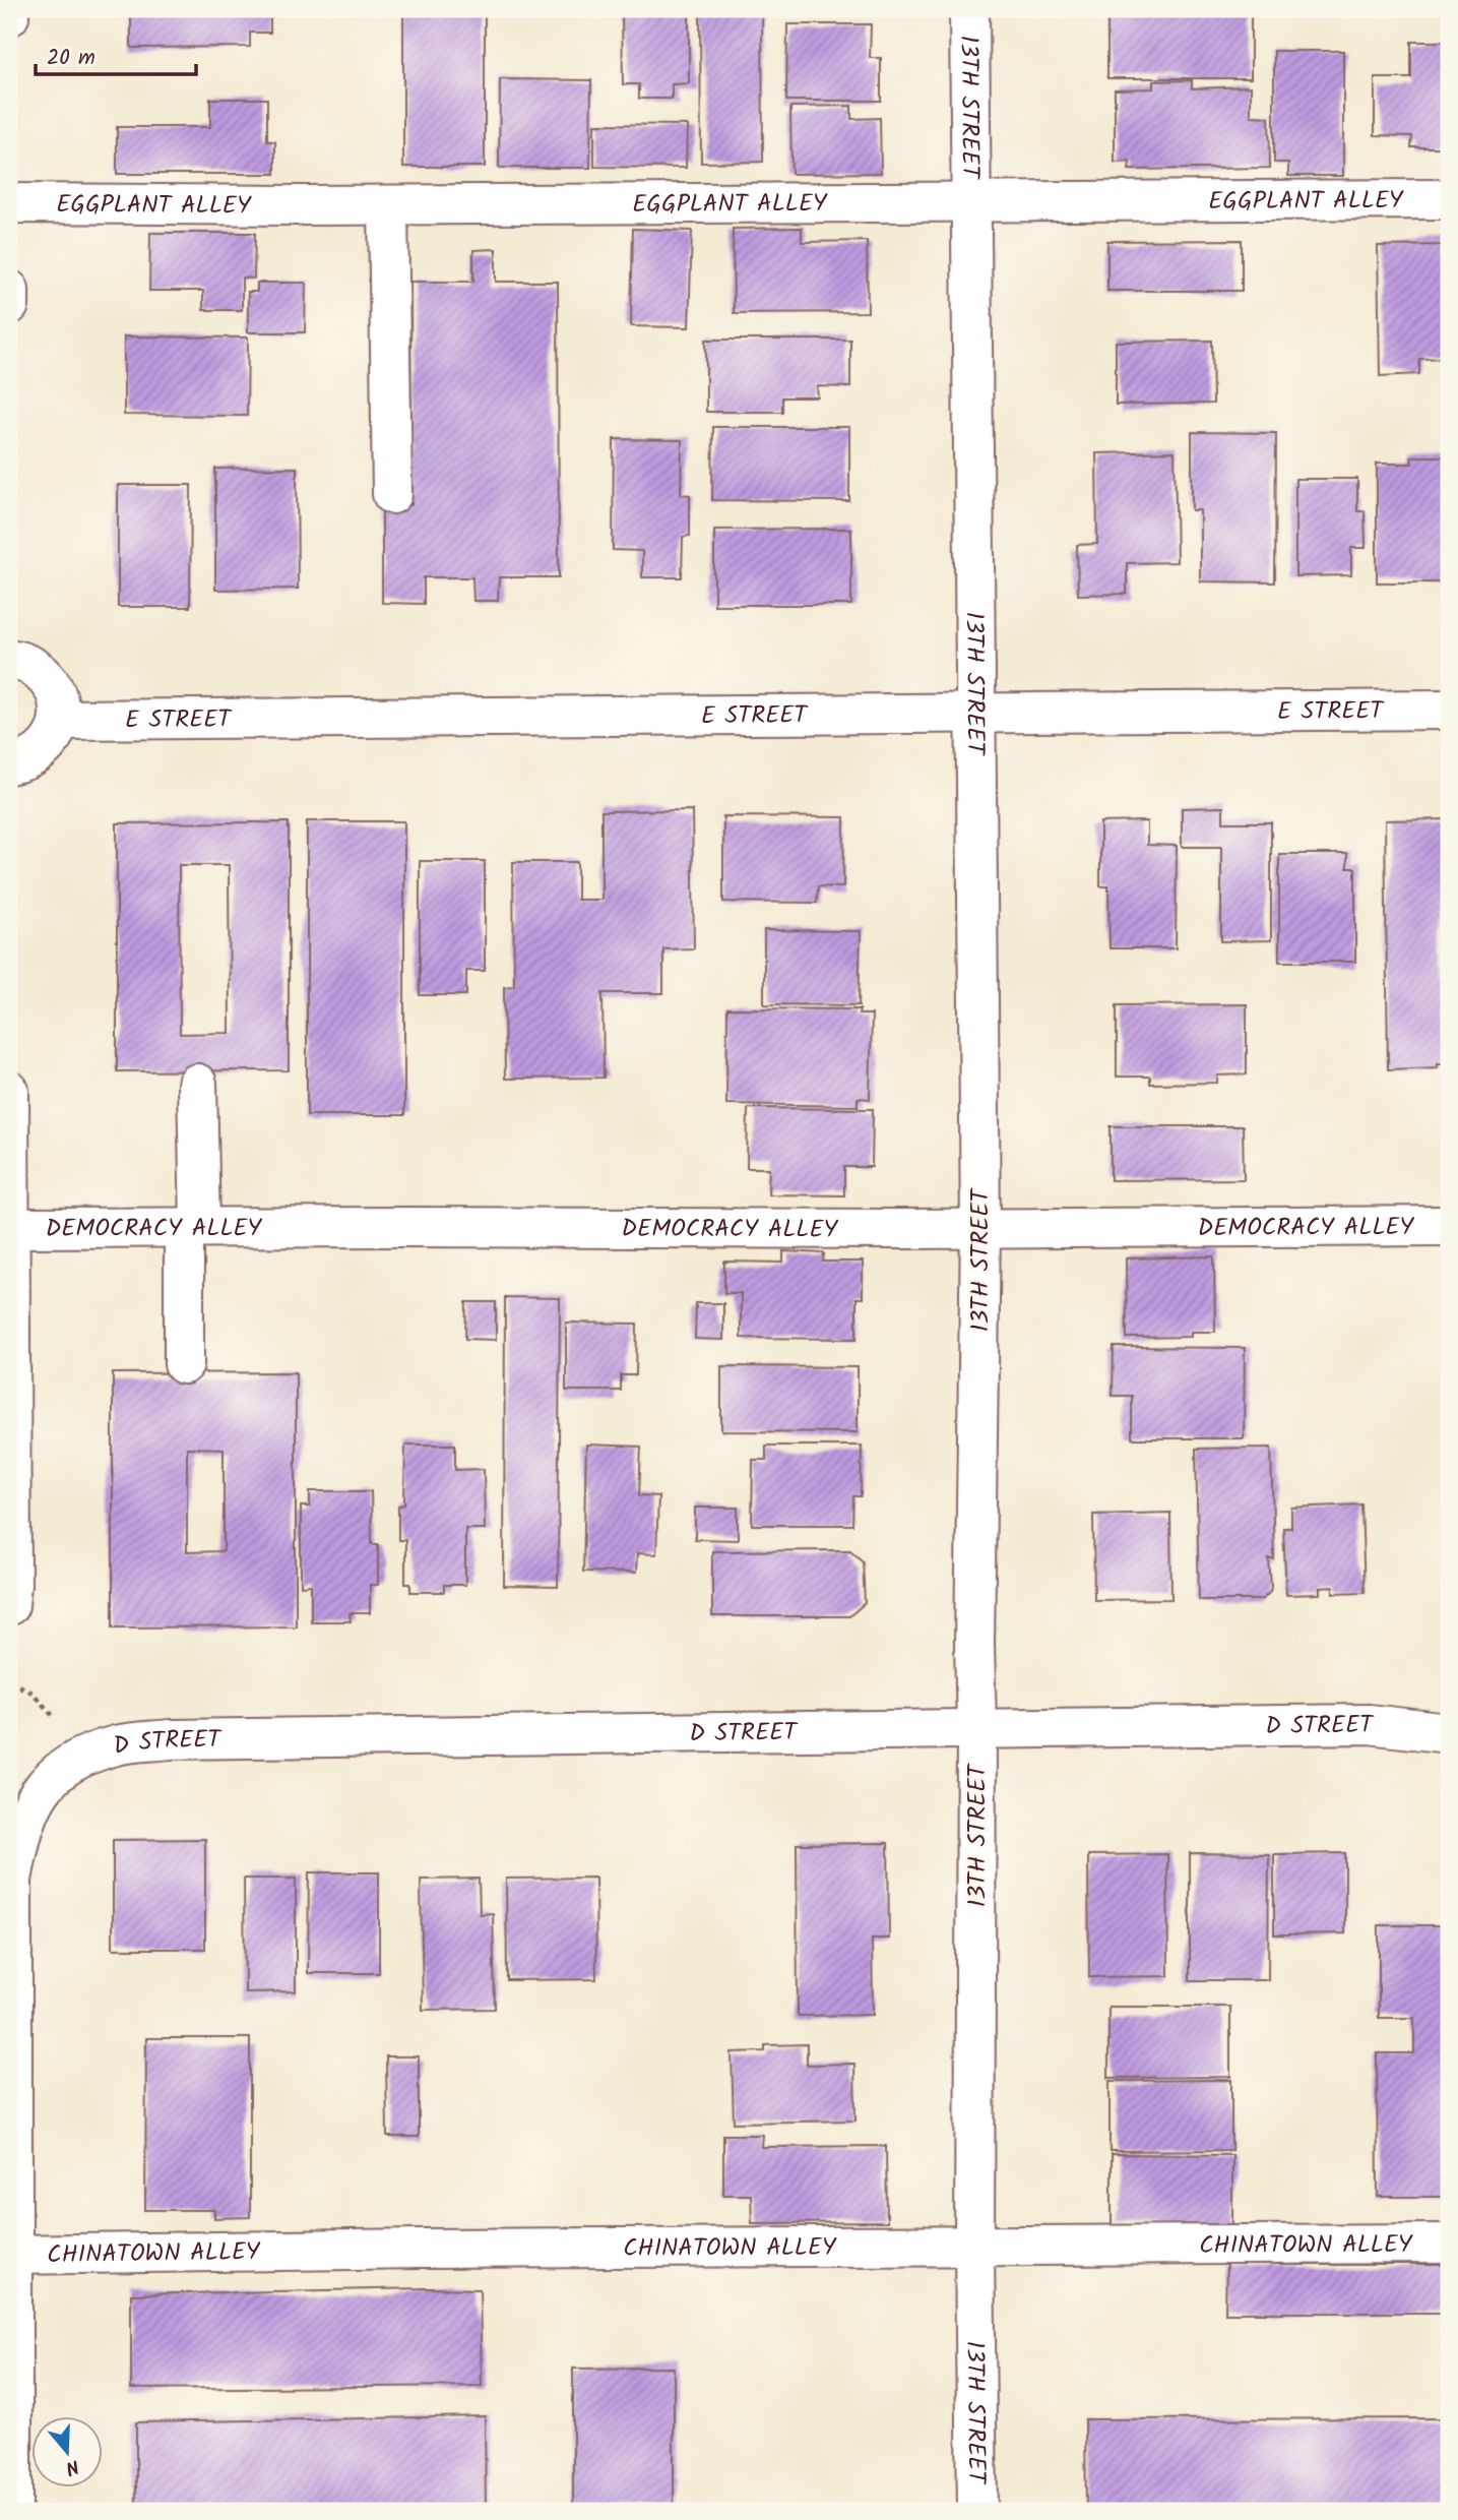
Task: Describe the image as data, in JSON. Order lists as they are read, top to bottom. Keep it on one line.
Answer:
{"streets":{"street":["13TH STREET","EGGPLANT ALLEY","E STREET","DEMOCRACY ALLEY","D STREET","CHINATOWN ALLEY"]},"crossings":[["13TH STREET","EGGPLANT ALLEY"],["13TH STREET","E STREET"],["13TH STREET","DEMOCRACY ALLEY"],["13TH STREET","D STREET"],["13TH STREET","CHINATOWN ALLEY"]],"scale_bar":"20 m","north":"bottom"}
